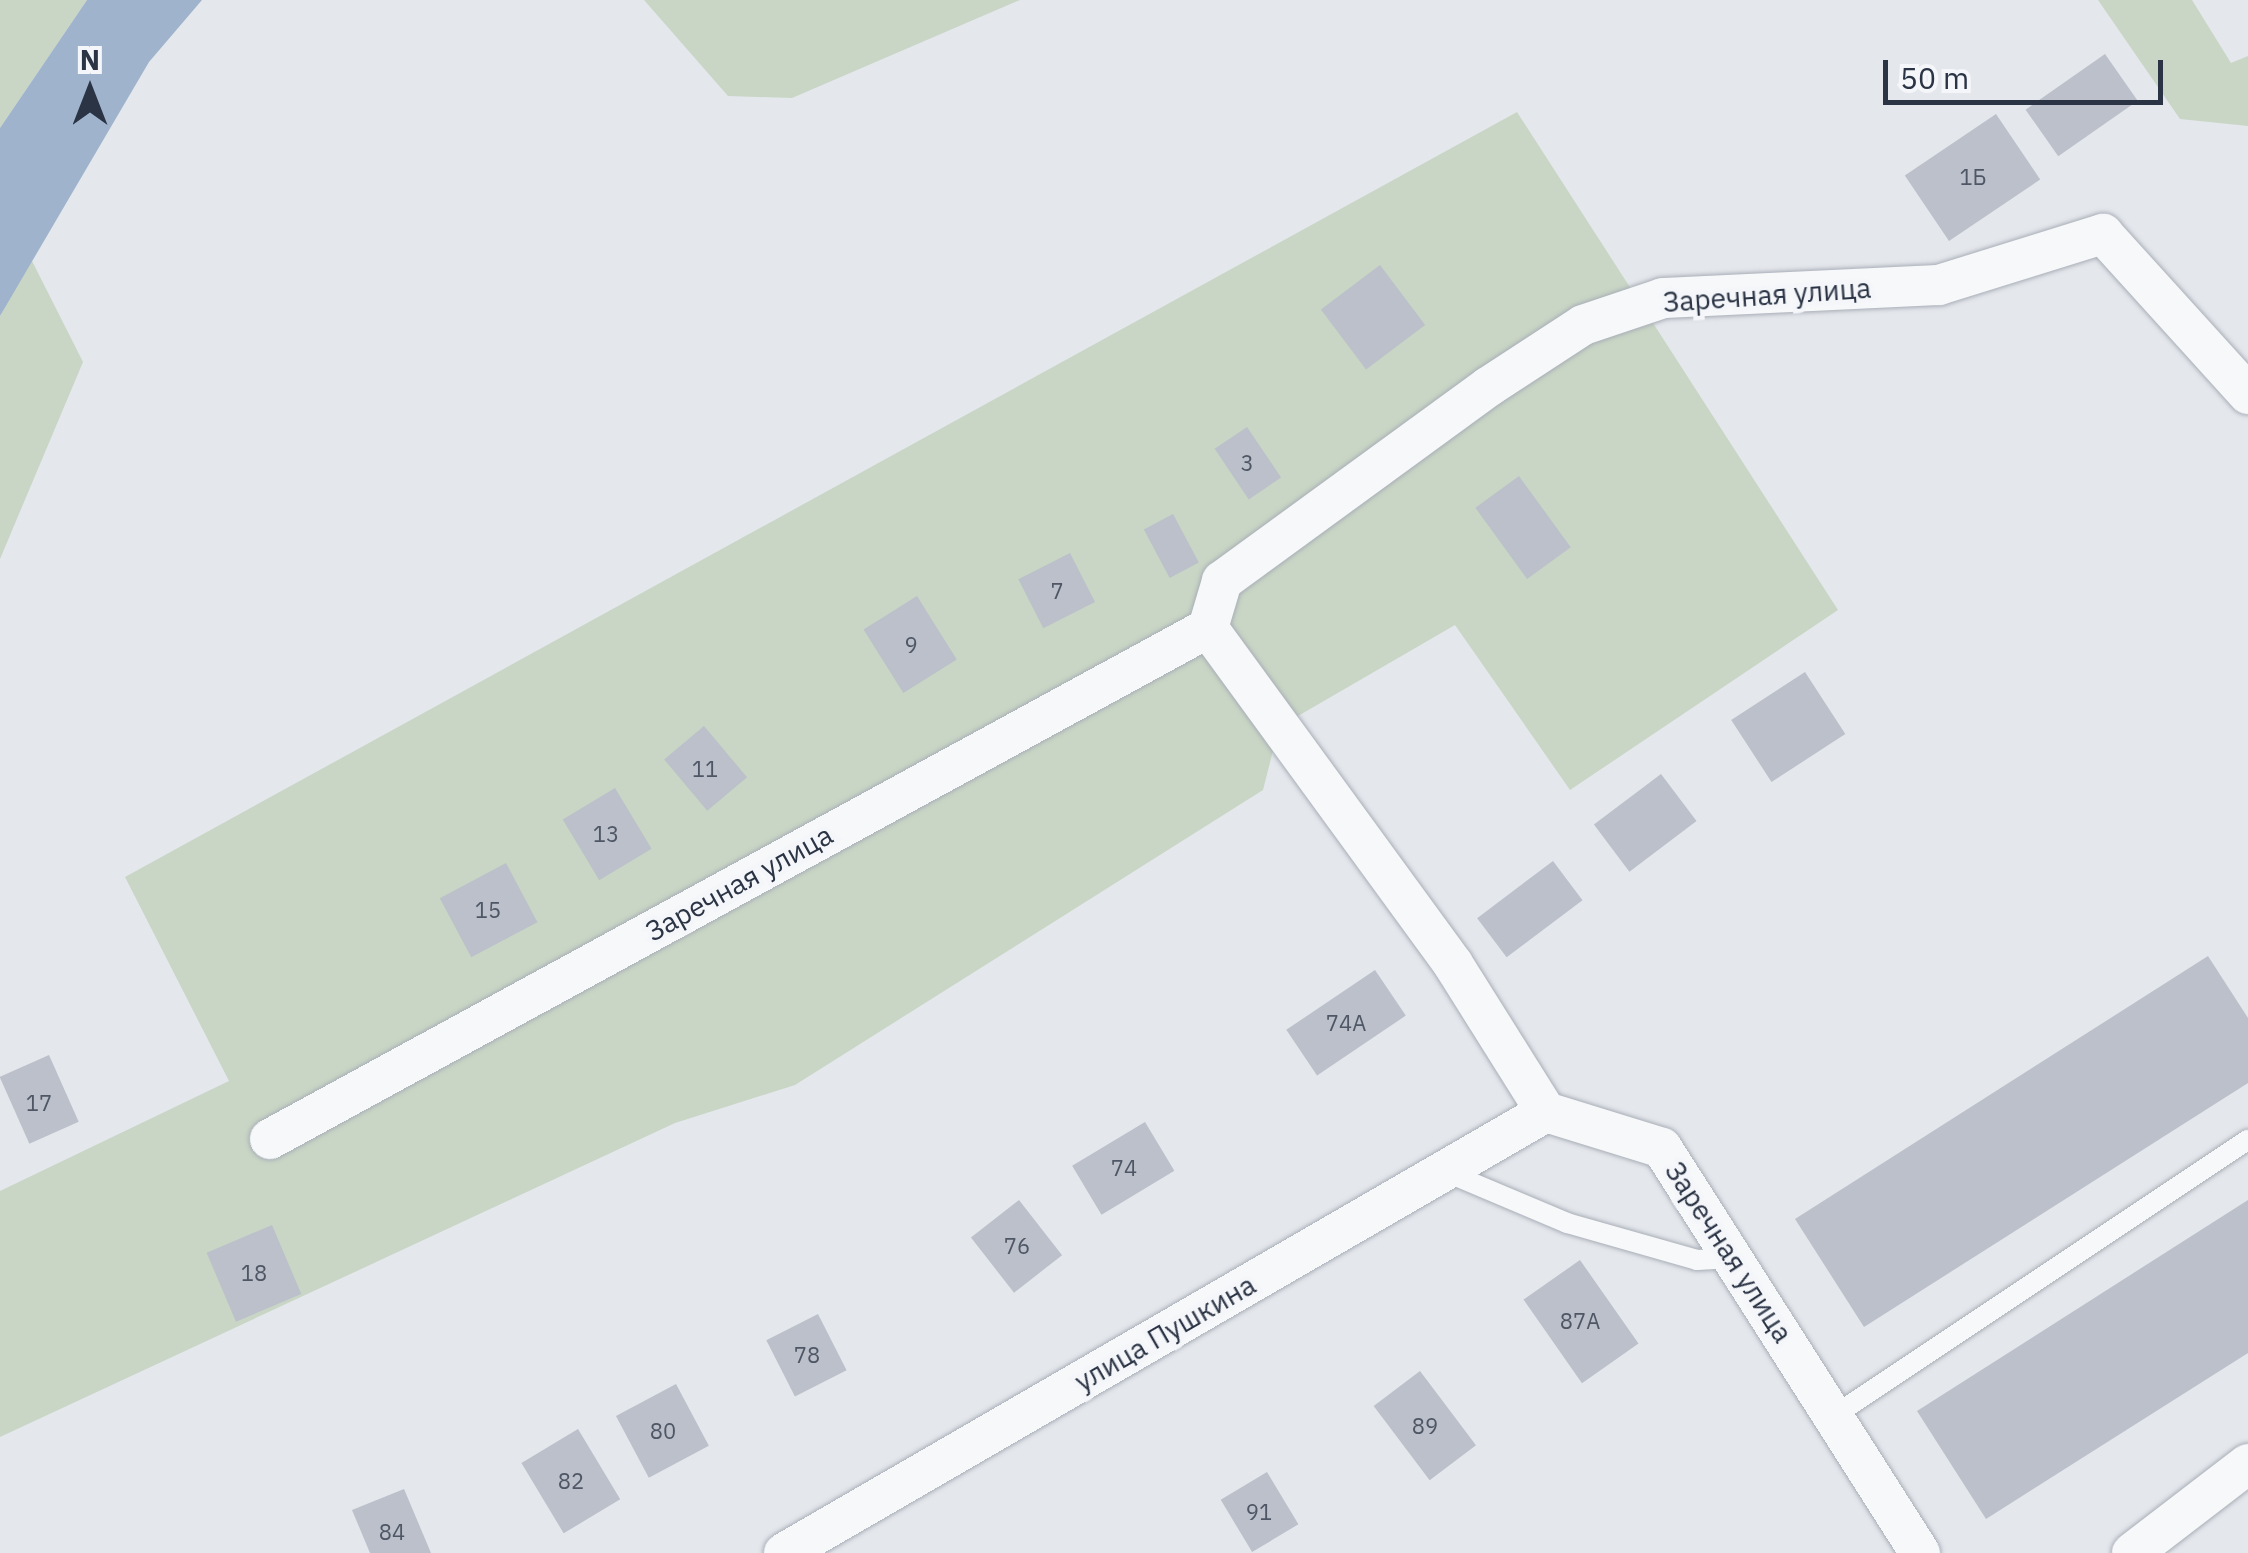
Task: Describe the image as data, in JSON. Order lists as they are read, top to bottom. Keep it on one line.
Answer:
{"streets":{"street":["Заречная улица","улица Пушкина"]},"crossings":[["Заречная улица","улица Пушкина"]],"house_numbers":["1Б","3","7","9","11","13","15","74А","17","74","76","18","87А","78","89","80","82","91","84"],"scale_bar":"50 m","north":"top"}
